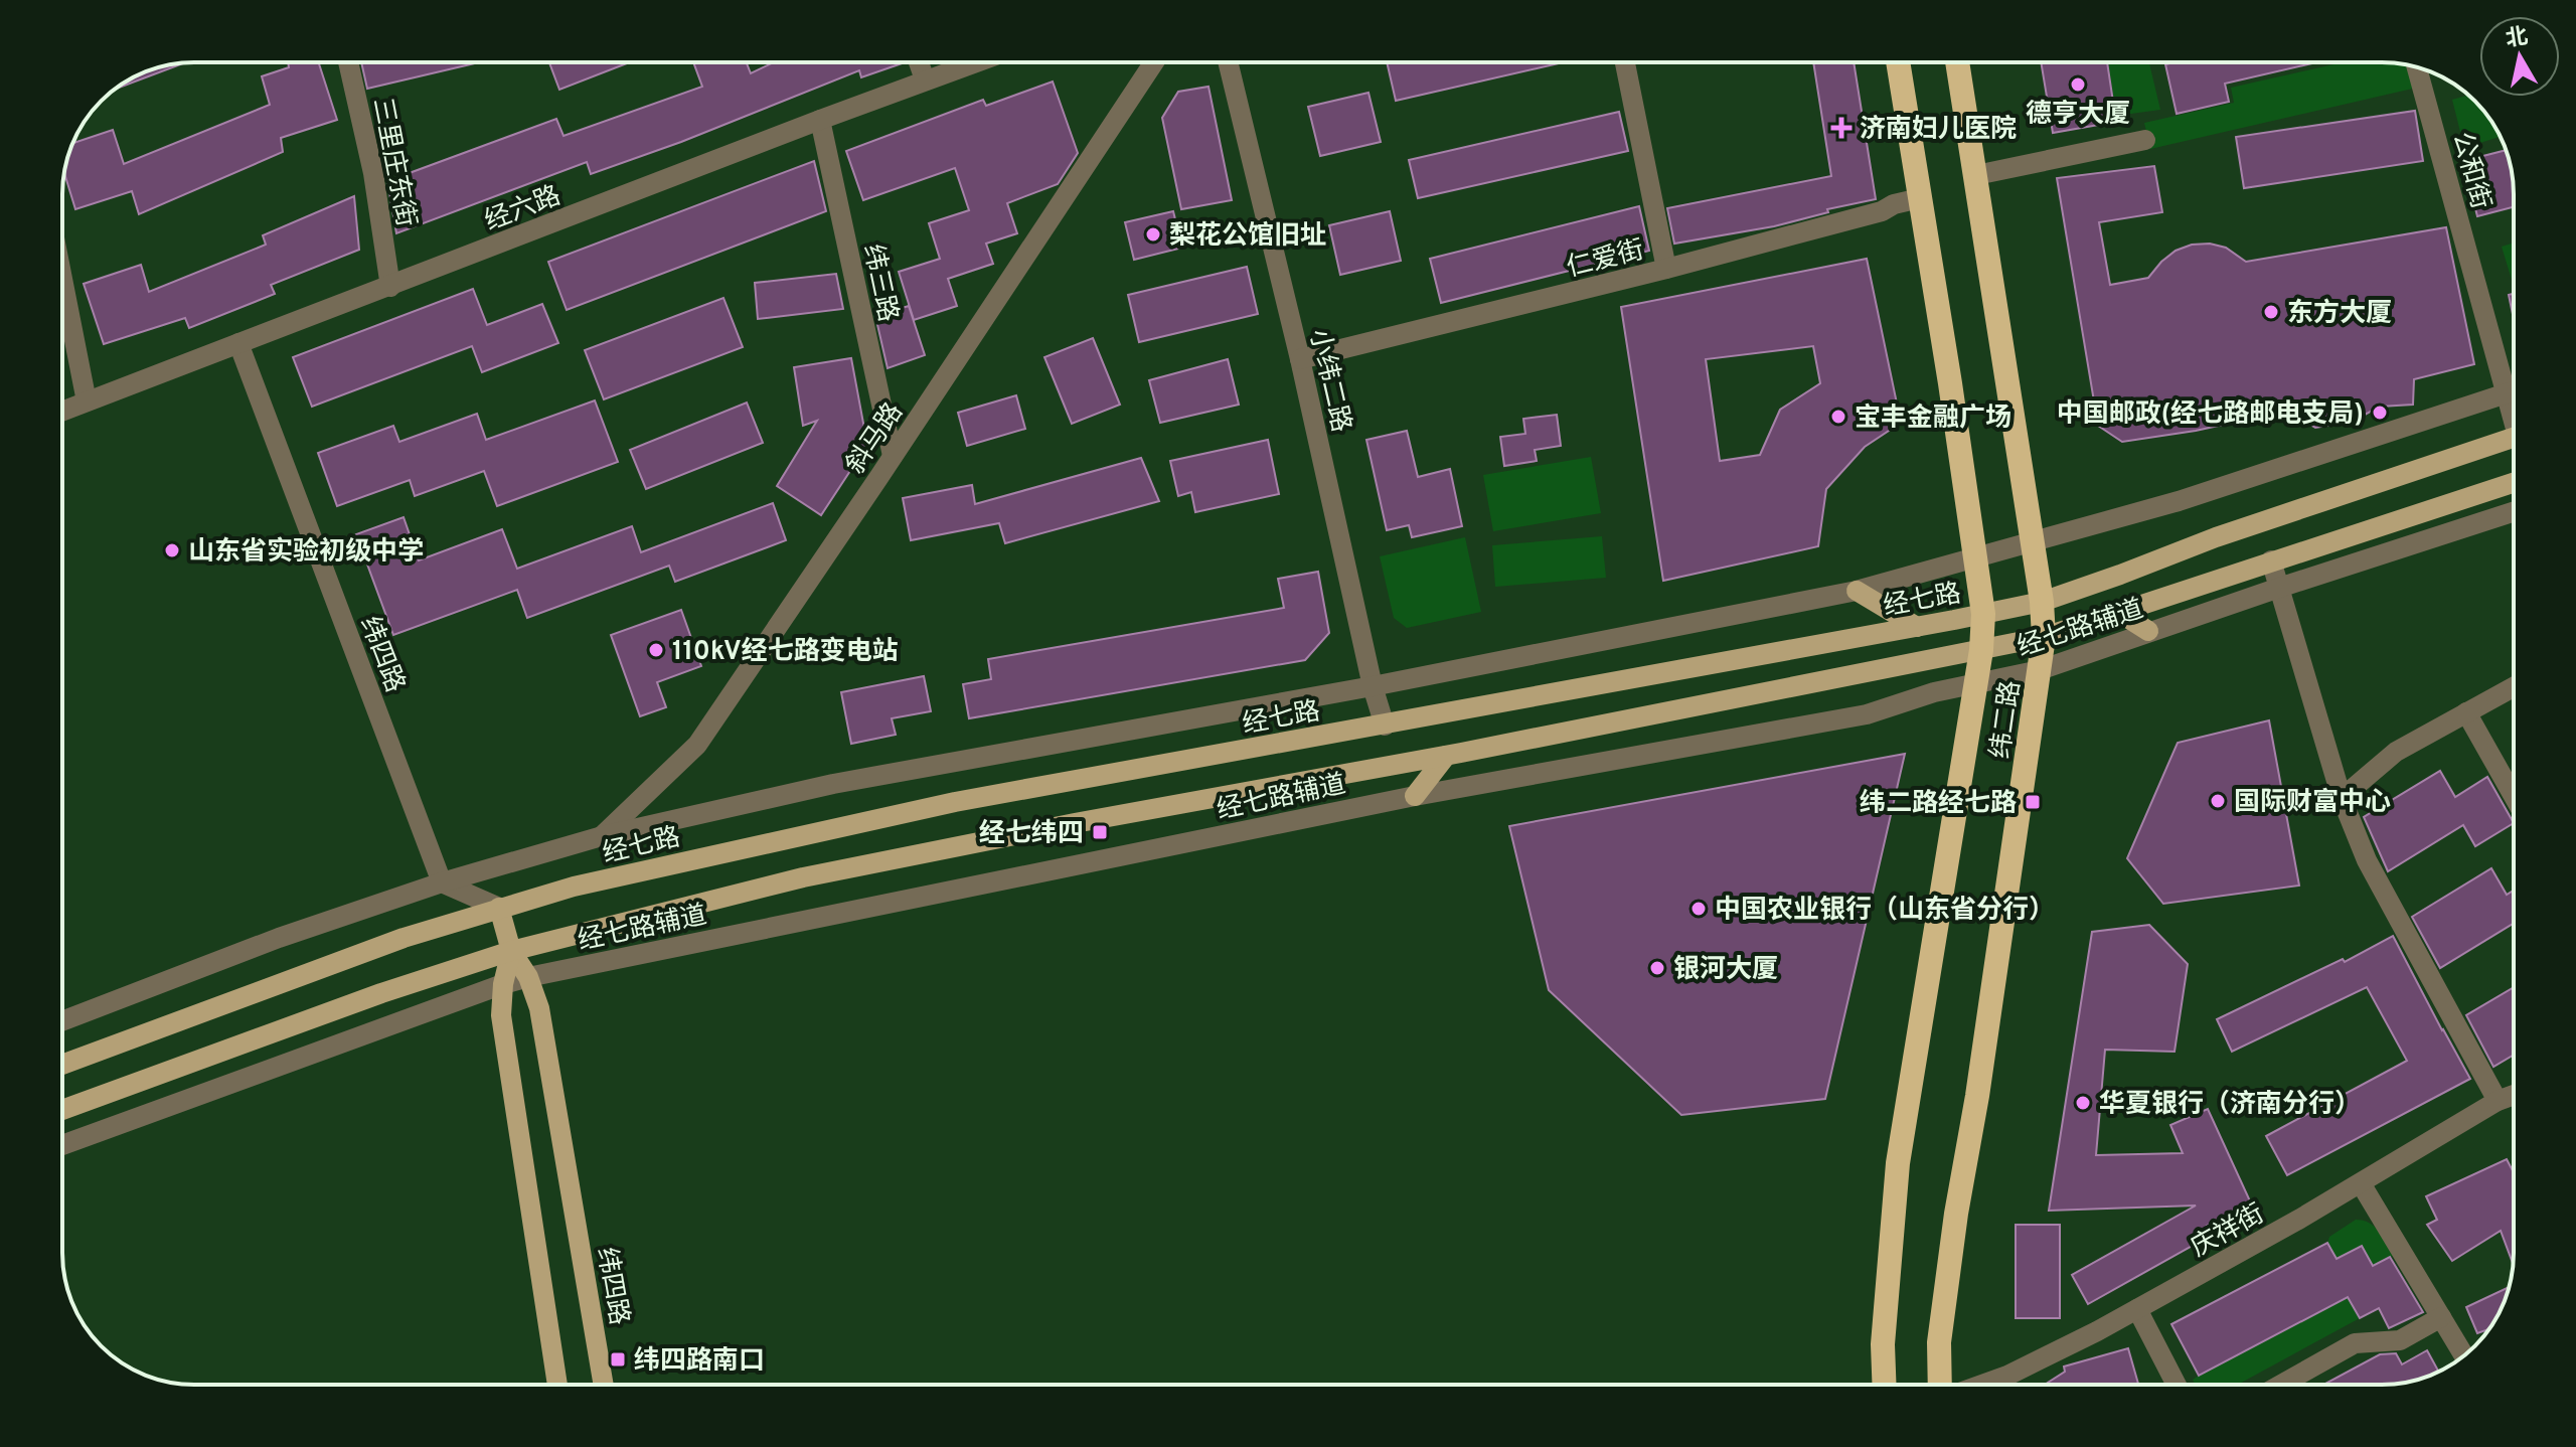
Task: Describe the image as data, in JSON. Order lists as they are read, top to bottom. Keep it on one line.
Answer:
{"streets":{"highway":["纬二路"],"main road":["经七路","纬四路"],"street":["三里庄东街","公和街","经六路","仁爱街","纬三路","小纬二路","斜马路","经七路辅道","庆祥街"]},"crossings":[["三里庄东街","经六路"],["经六路","纬三路"],["经六路","纬四路"],["仁爱街","小纬二路"],["仁爱街","纬二路"],["纬三路","斜马路"],["小纬二路","经七路"],["经七路","纬四路"],["经七路","纬二路"],["经七路辅道","纬四路"],["经七路辅道","纬二路"]],"places":{"other":["德亨大厦","梨花公馆旧址","东方大厦","中国邮政(经七路邮电支局)","宝丰金融广场","山东省实验初级中学","110kV经七路变电站","国际财富中心","中国农业银行（山东省分行）","银河大厦","华夏银行（济南分行）"],"health":["济南妇儿医院"],"transit":["纬二路经七路","经七纬四","纬四路南口"]},"north":"top"}
